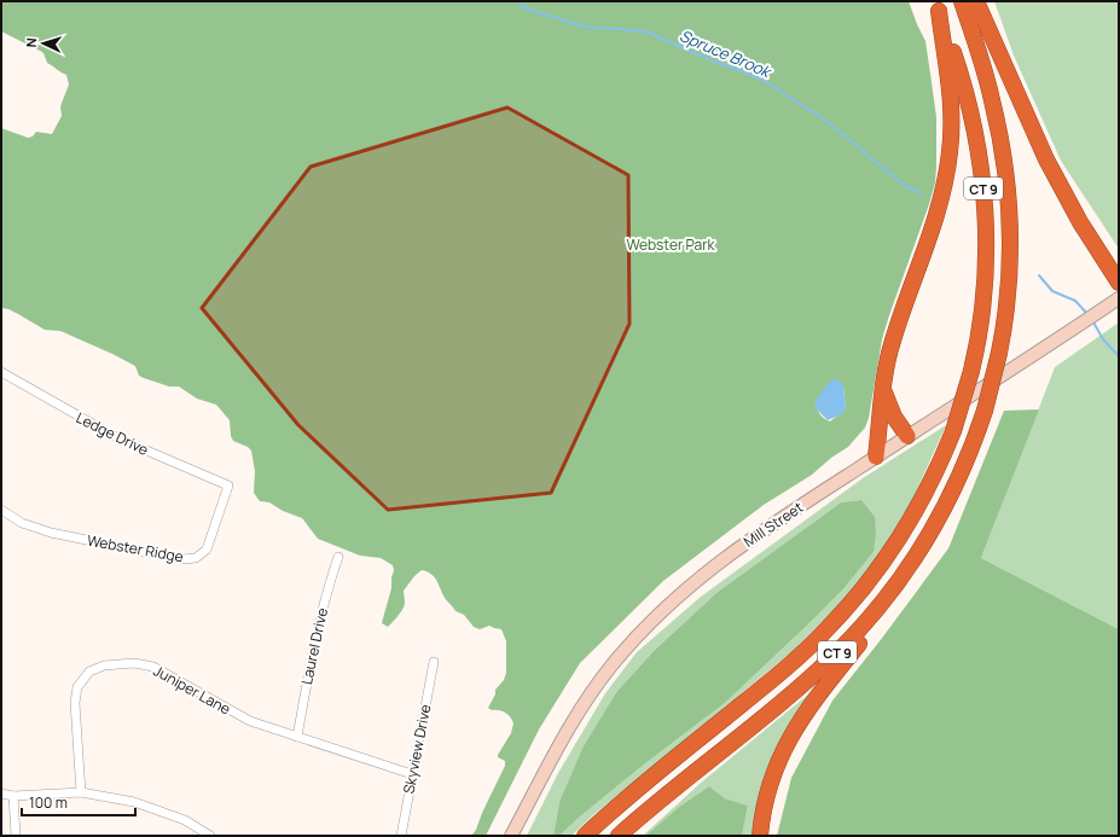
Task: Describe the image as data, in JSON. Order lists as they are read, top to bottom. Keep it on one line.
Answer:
{"streets":{"highway":["CT 9"],"main road":["Mill Street"],"street":["Ledge Drive","Webster Ridge","Laurel Drive","Juniper Lane","Skyview Drive"]},"crossings":[["Ledge Drive","Webster Ridge"],["Laurel Drive","Juniper Lane"],["Juniper Lane","Skyview Drive"]],"water":["Spruce Brook"],"parks":["Webster Park"],"scale_bar":"100 m","north":"left"}
